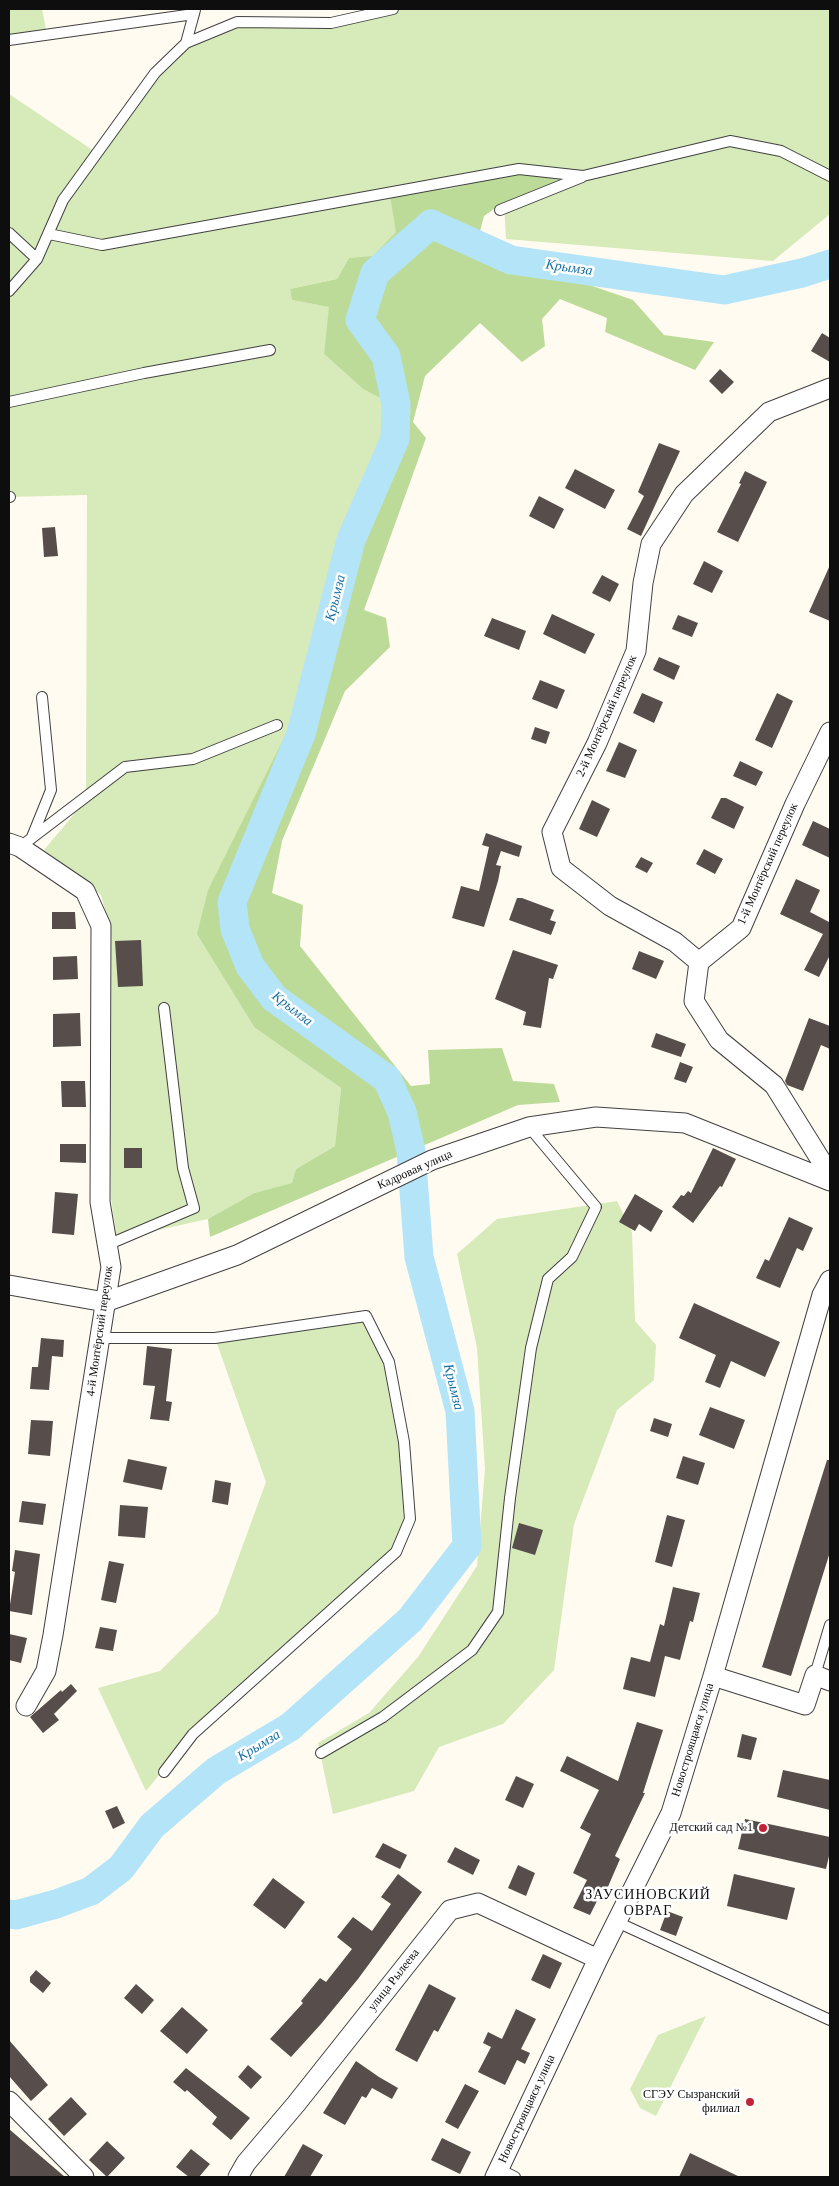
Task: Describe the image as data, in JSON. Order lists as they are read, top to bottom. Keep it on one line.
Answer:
{"streets":{"street":["2-й Монтёрский переулок","1-й Монтёрский переулок","Кадровая улица","4-й Монтёрский переулок","Новостроящаяся улица","улица Рылеева"]},"crossings":[["2-й Монтёрский переулок","1-й Монтёрский переулок"],["Кадровая улица","4-й Монтёрский переулок"],["Новостроящаяся улица","улица Рылеева"]],"districts":["ЗАУСИНОВСКИЙ ОВРАГ"],"water":["Крымза"],"places":["Детский сад №1","СГЭУ Сызранский филиал"]}
